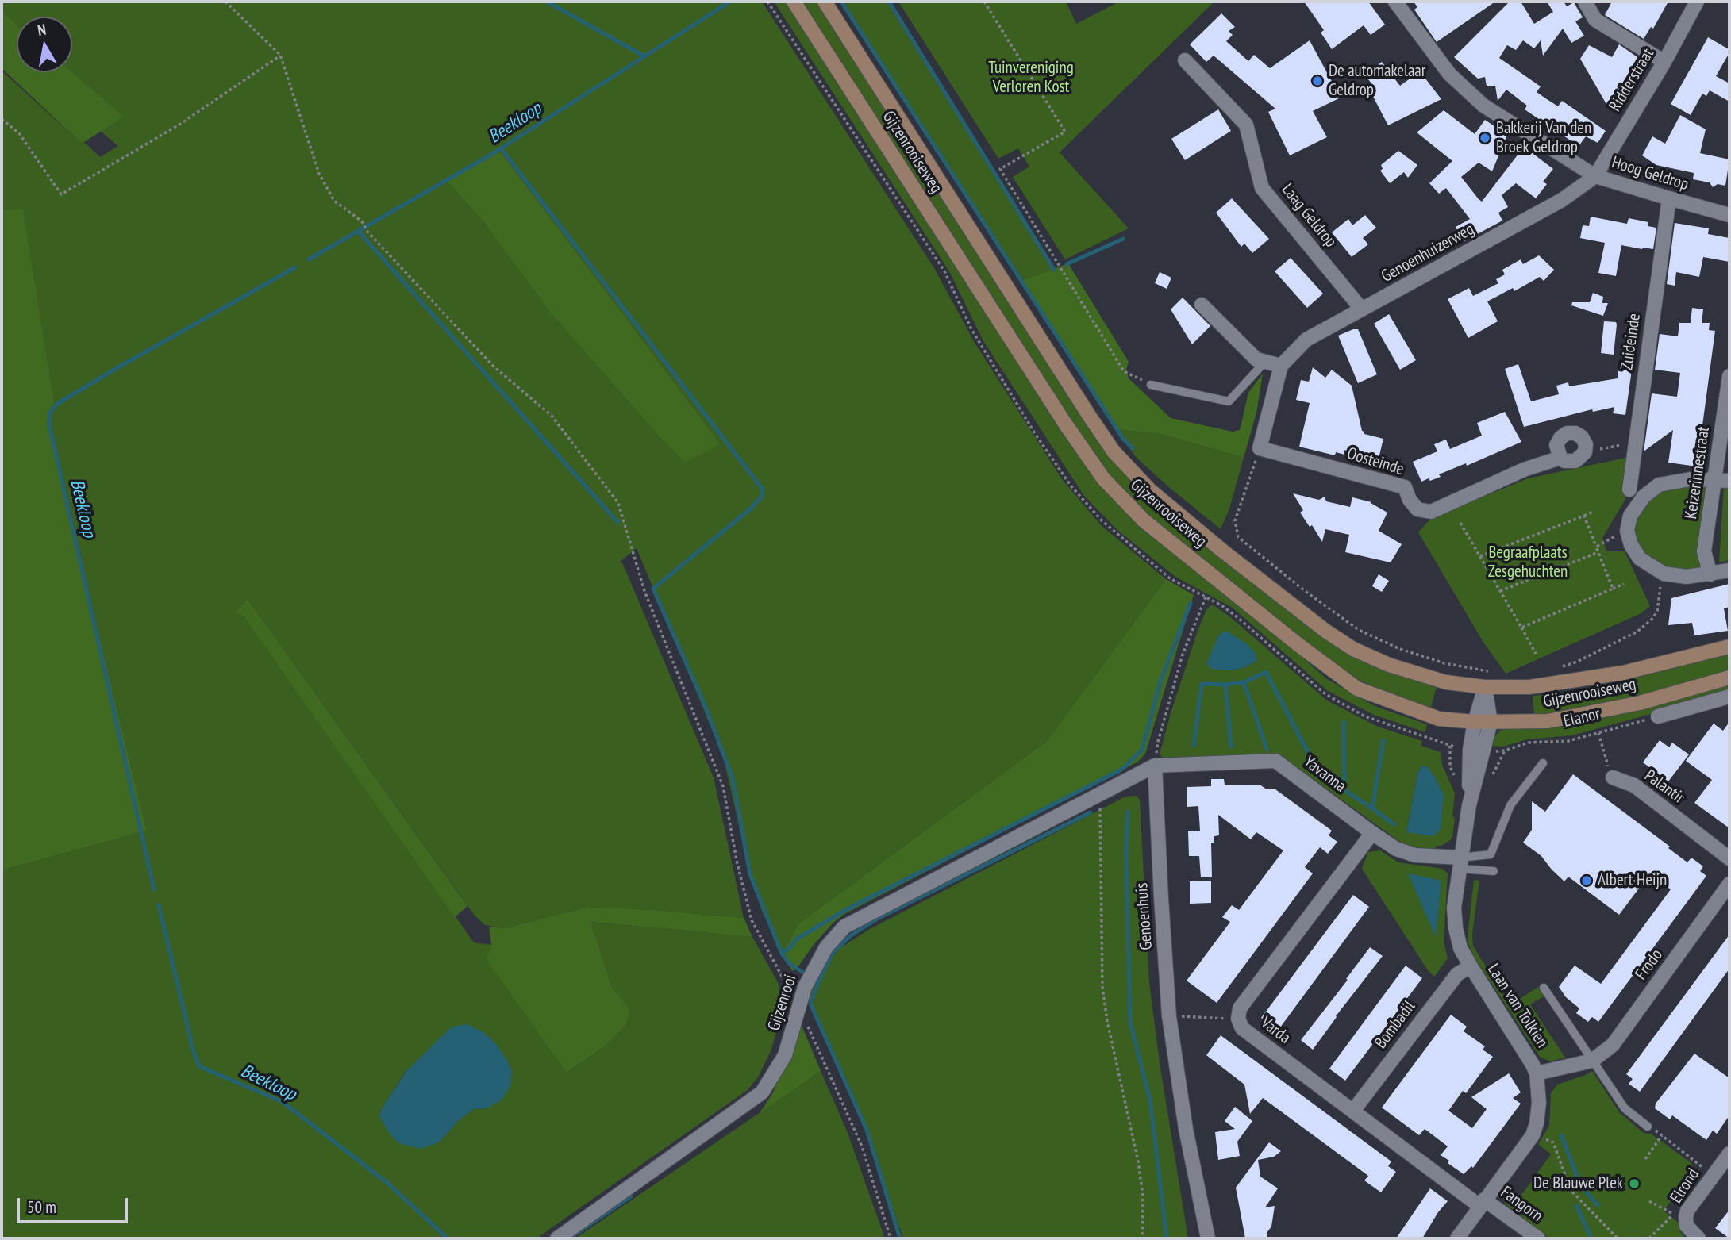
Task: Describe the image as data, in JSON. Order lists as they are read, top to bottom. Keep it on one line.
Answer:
{"streets":{"main road":["Gijzenrooiseweg"],"street":["Ridderstraat","Hoog Geldrop","Laag Geldrop","Genoenhuizerweg","Zuideinde","Oosteinde","Keizerinnestraat","Yavanna","Palantir","Genoenhuis","Frodo","Gijzenrooi","Laan van Tolkien","Bombadil","Varda","Elrond","Fangorn"],"path":["Elanor"]},"crossings":[["Ridderstraat","Hoog Geldrop"],["Ridderstraat","Genoenhuizerweg"],["Gijzenrooiseweg","Laan van Tolkien"],["Hoog Geldrop","Genoenhuizerweg"],["Hoog Geldrop","Zuideinde"],["Laag Geldrop","Genoenhuizerweg"],["Genoenhuizerweg","Oosteinde"],["Yavanna","Genoenhuis"],["Yavanna","Gijzenrooi"],["Yavanna","Laan van Tolkien"],["Yavanna","Varda"],["Genoenhuis","Gijzenrooi"],["Frodo","Laan van Tolkien"],["Laan van Tolkien","Bombadil"],["Laan van Tolkien","Varda"],["Laan van Tolkien","Fangorn"],["Bombadil","Varda"],["Varda","Fangorn"]],"water":["Beekloop"],"parks":["Tuinvereniging Verloren Kost","Begraafplaats Zesgehuchten"],"places":["De automakelaar Geldrop","Bakkerij Van den Broek Geldrop","Albert Heijn","De Blauwe Plek"],"scale_bar":"50 m","north":"top"}
